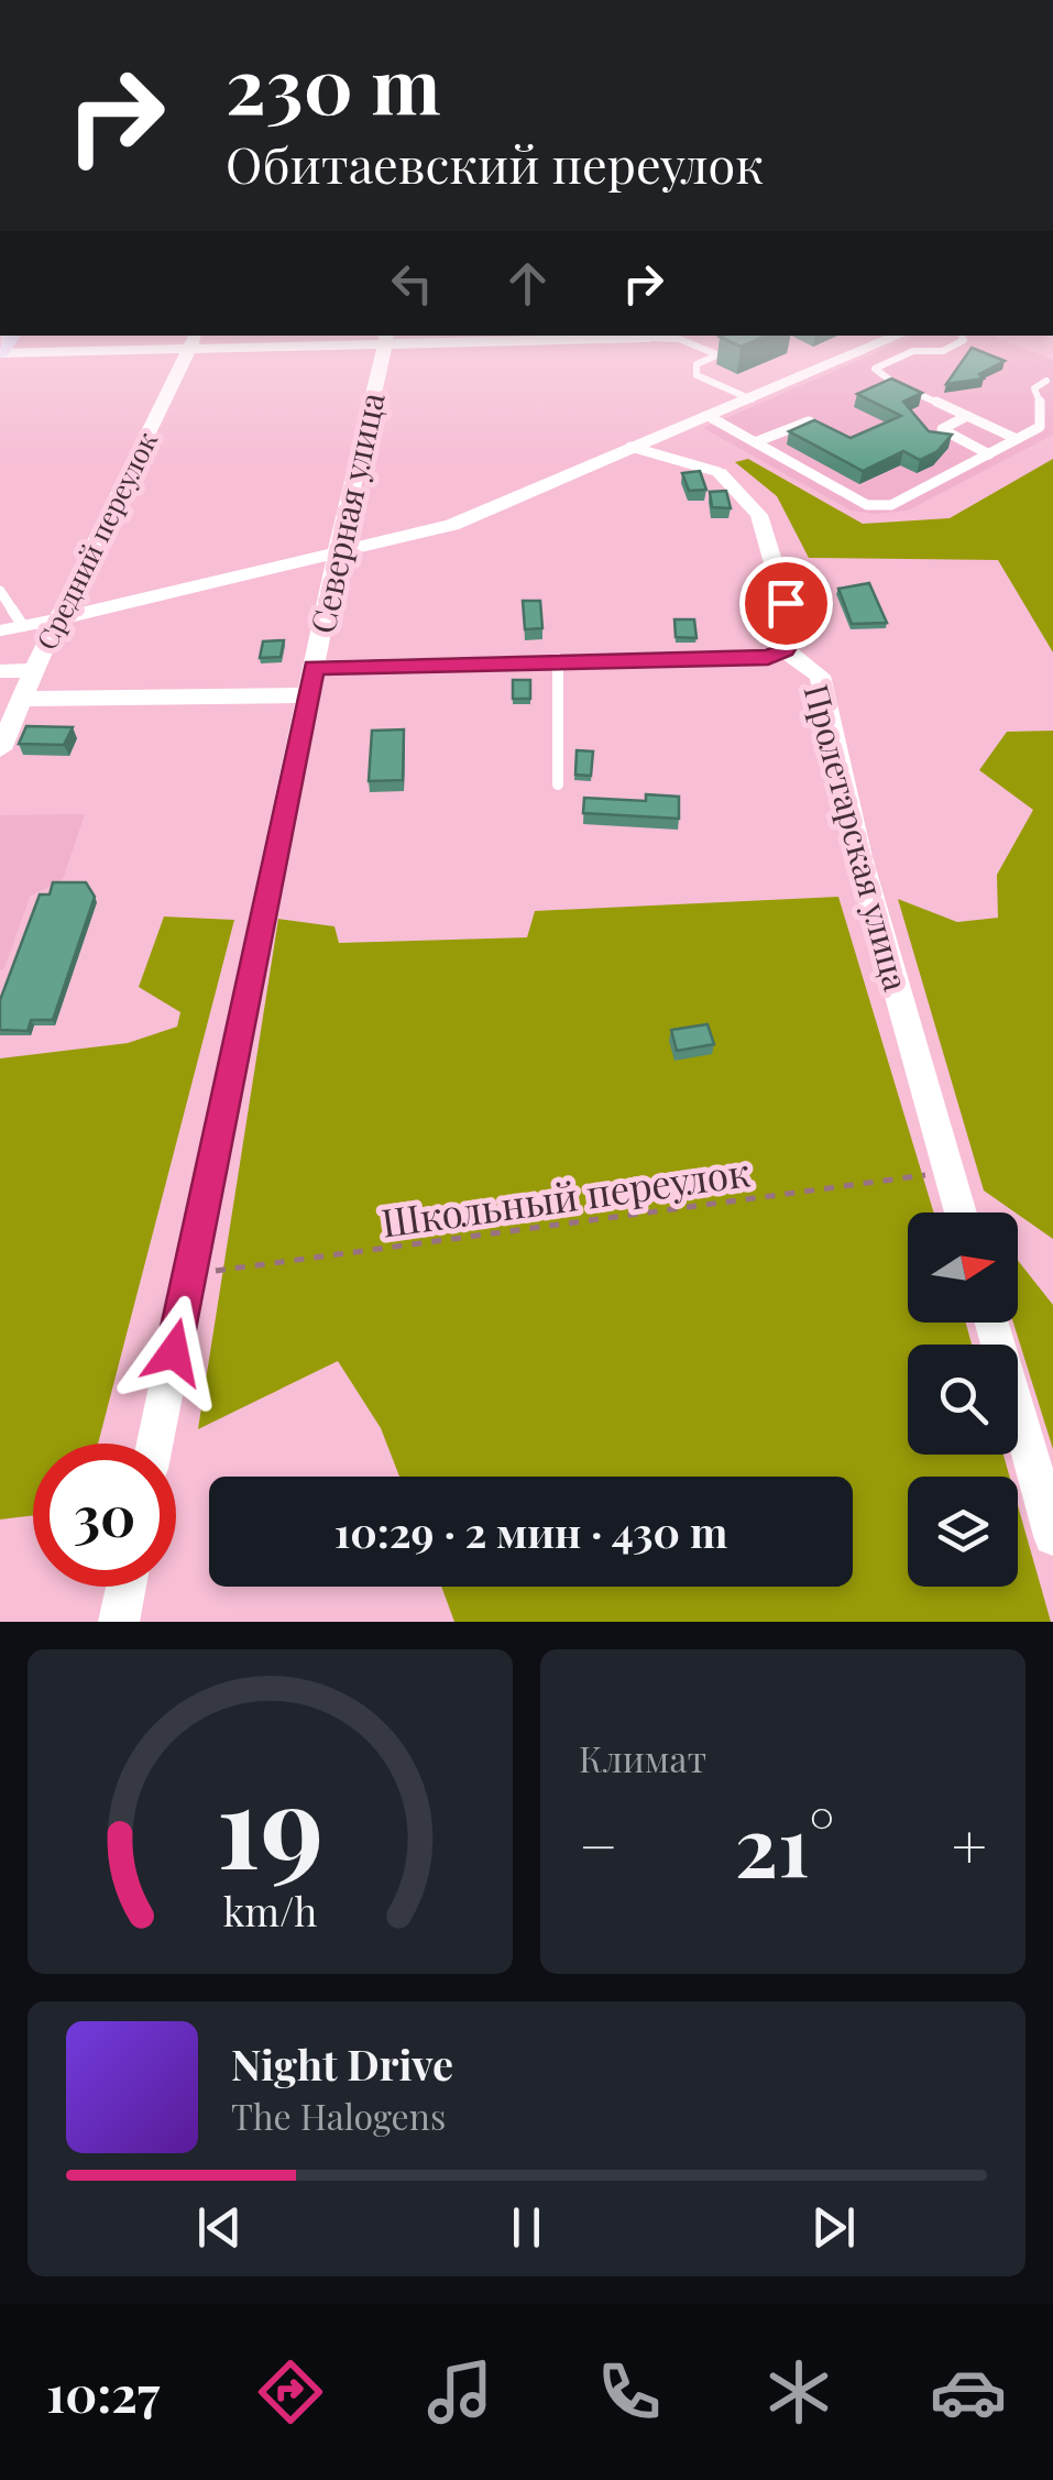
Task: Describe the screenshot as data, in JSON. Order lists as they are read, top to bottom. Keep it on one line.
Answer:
{"streets":{"street":["Северная улица","Средний переулок","Пролетарская улица"],"path":["Школьный переулок"]},"crossings":[["Северная улица","Школьный переулок"],["Пролетарская улица","Школьный переулок"]],"north":"right","page":{"turn":["230 m","Обитаевский переулок"],"limit":"30","trip":"10:29 · 2 мин · 430 m","tile":"Климат","heat":["−","21°","+"],"song":["Night Drive","The Halogens"],"tabs":"10:27","gauge":["19","km/h"]}}
